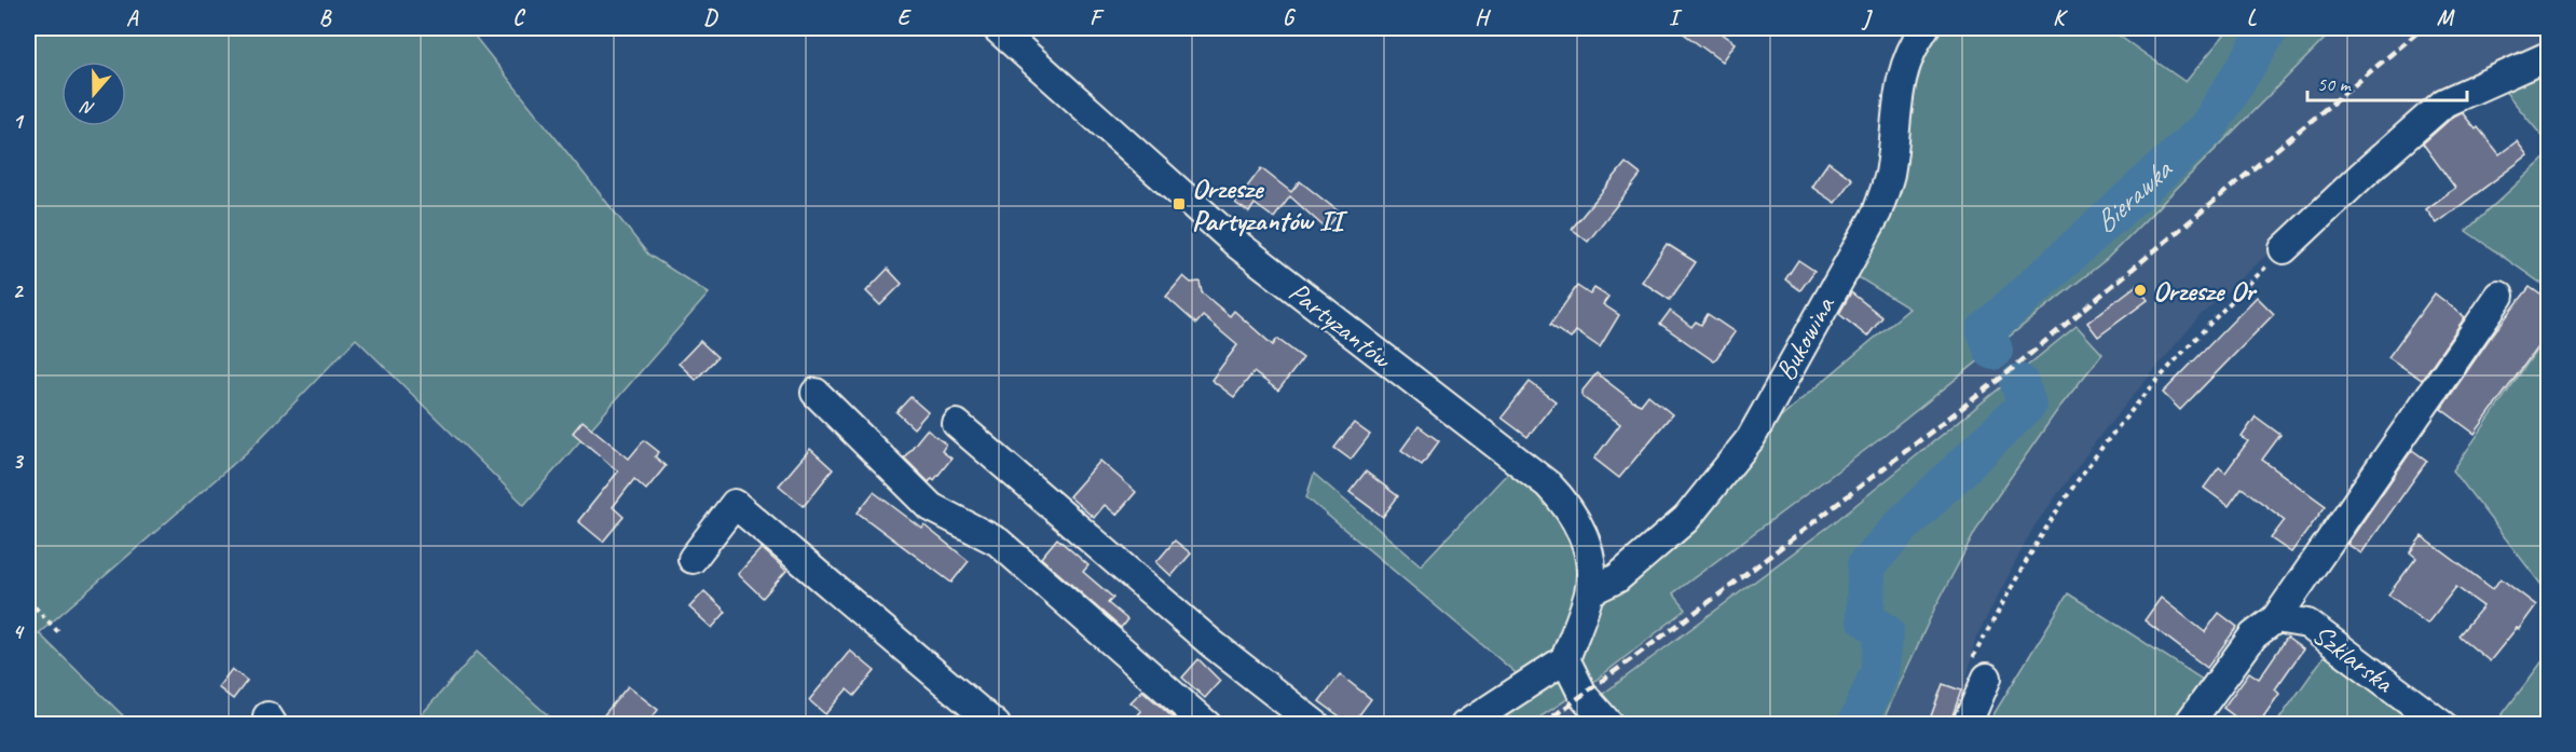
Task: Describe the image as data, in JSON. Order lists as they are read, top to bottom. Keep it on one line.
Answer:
{"streets":{"street":["Partyzantów","Bukowina","Szklarska"]},"crossings":[["Partyzantów","Bukowina"]],"water":["Bierawka"],"places":{"transit":["Orzesze Partyzantów II"],"other":["Orzesze Or"]},"scale_bar":"50 m","north":"bottom","grid":{"columns":["A","B","C","D","E","F","G","H","I","J","K","L","M"],"rows":["1","2","3","4"]}}
